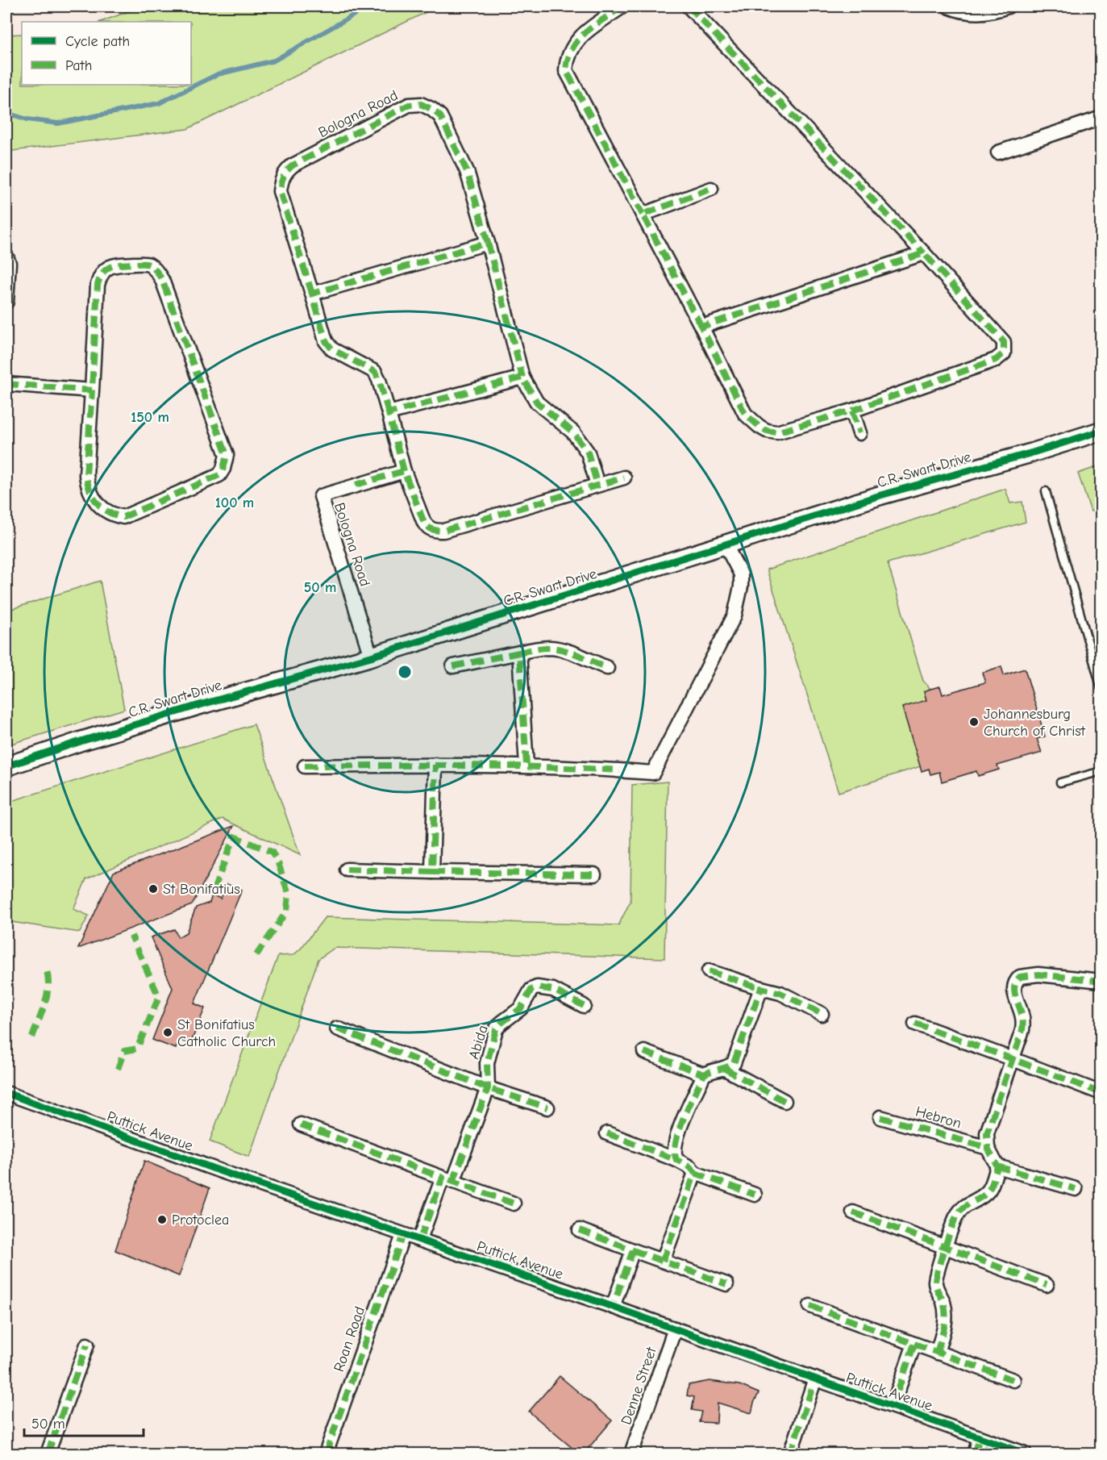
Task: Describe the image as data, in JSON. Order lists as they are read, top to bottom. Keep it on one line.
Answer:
{"streets":{"street":["Bologna Road","C.R. Swart Drive","Abida","Hebron","Puttick Avenue","Roan Road","Denne Street"]},"crossings":[["Bologna Road","C.R. Swart Drive"],["Abida","Puttick Avenue"],["Puttick Avenue","Roan Road"],["Puttick Avenue","Denne Street"]],"places":["Johannesburg Church of Christ","St Bonifatius","St Bonifatius Catholic Church","Protoclea"],"legend":["Cycle path","Path"],"scale_bar":"50 m","rings":["150 m","100 m","50 m"]}
